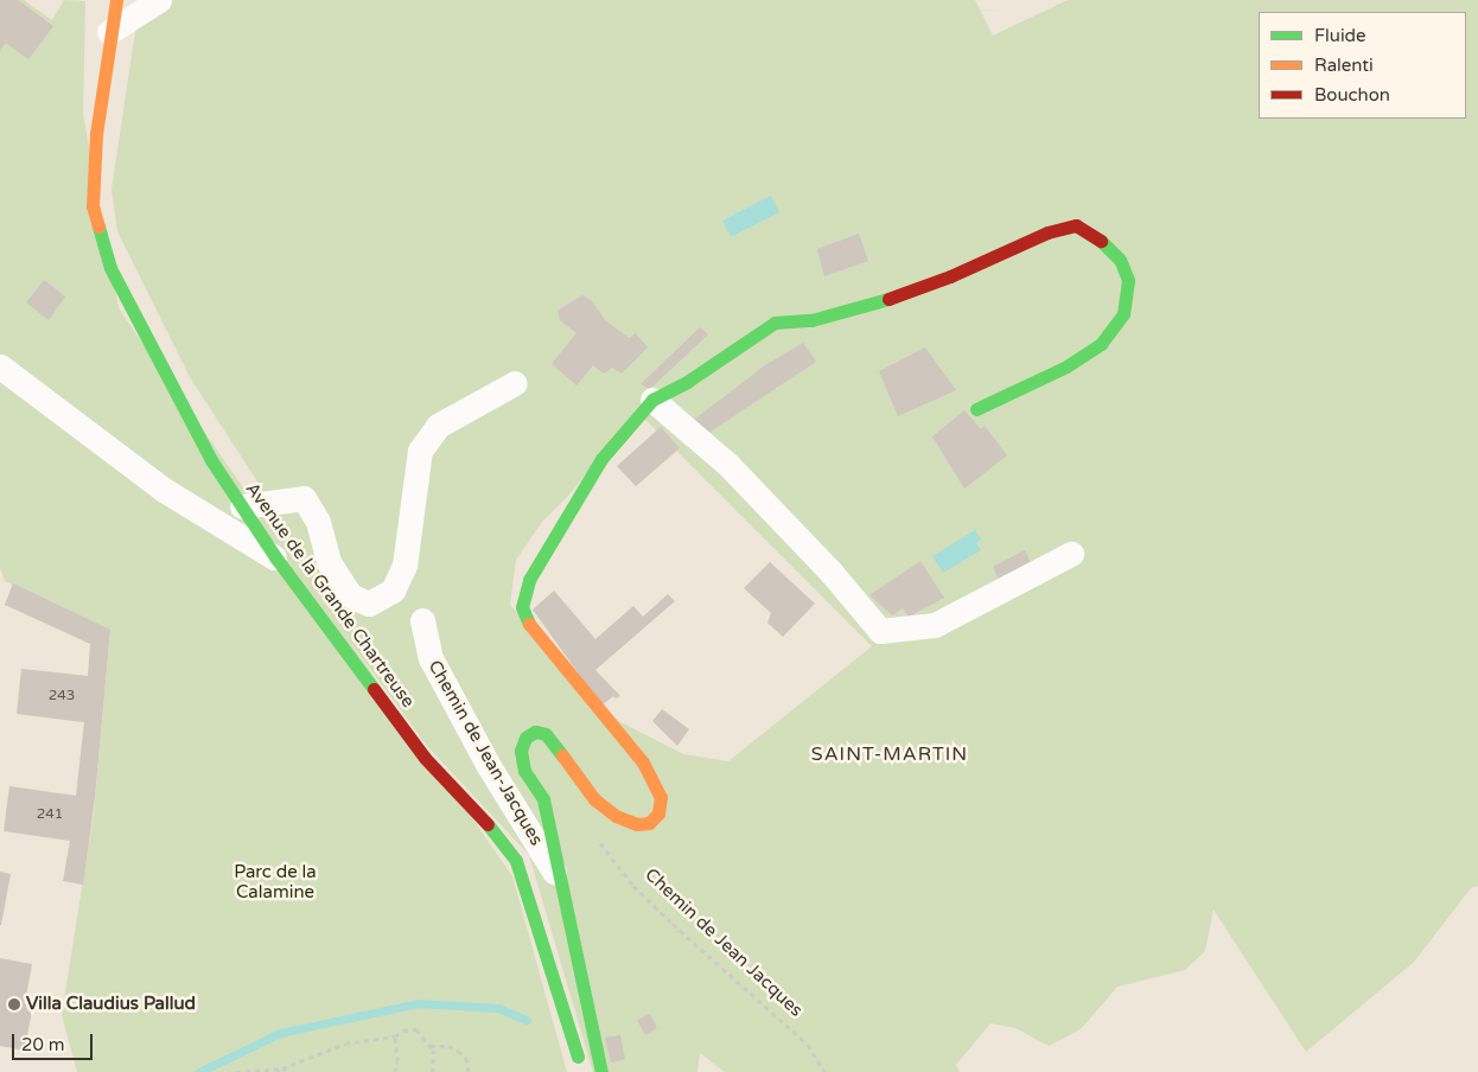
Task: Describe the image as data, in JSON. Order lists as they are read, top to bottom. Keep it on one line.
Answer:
{"streets":{"street":["Avenue de la Grande Chartreuse","Chemin de Jean-Jacques"],"path":["Chemin de Jean Jacques"]},"districts":["SAINT-MARTIN"],"parks":["Parc de la Calamine"],"places":["Villa Claudius Pallud"],"house_numbers":["243","241"],"legend":["Fluide","Ralenti","Bouchon"],"scale_bar":"20 m"}
